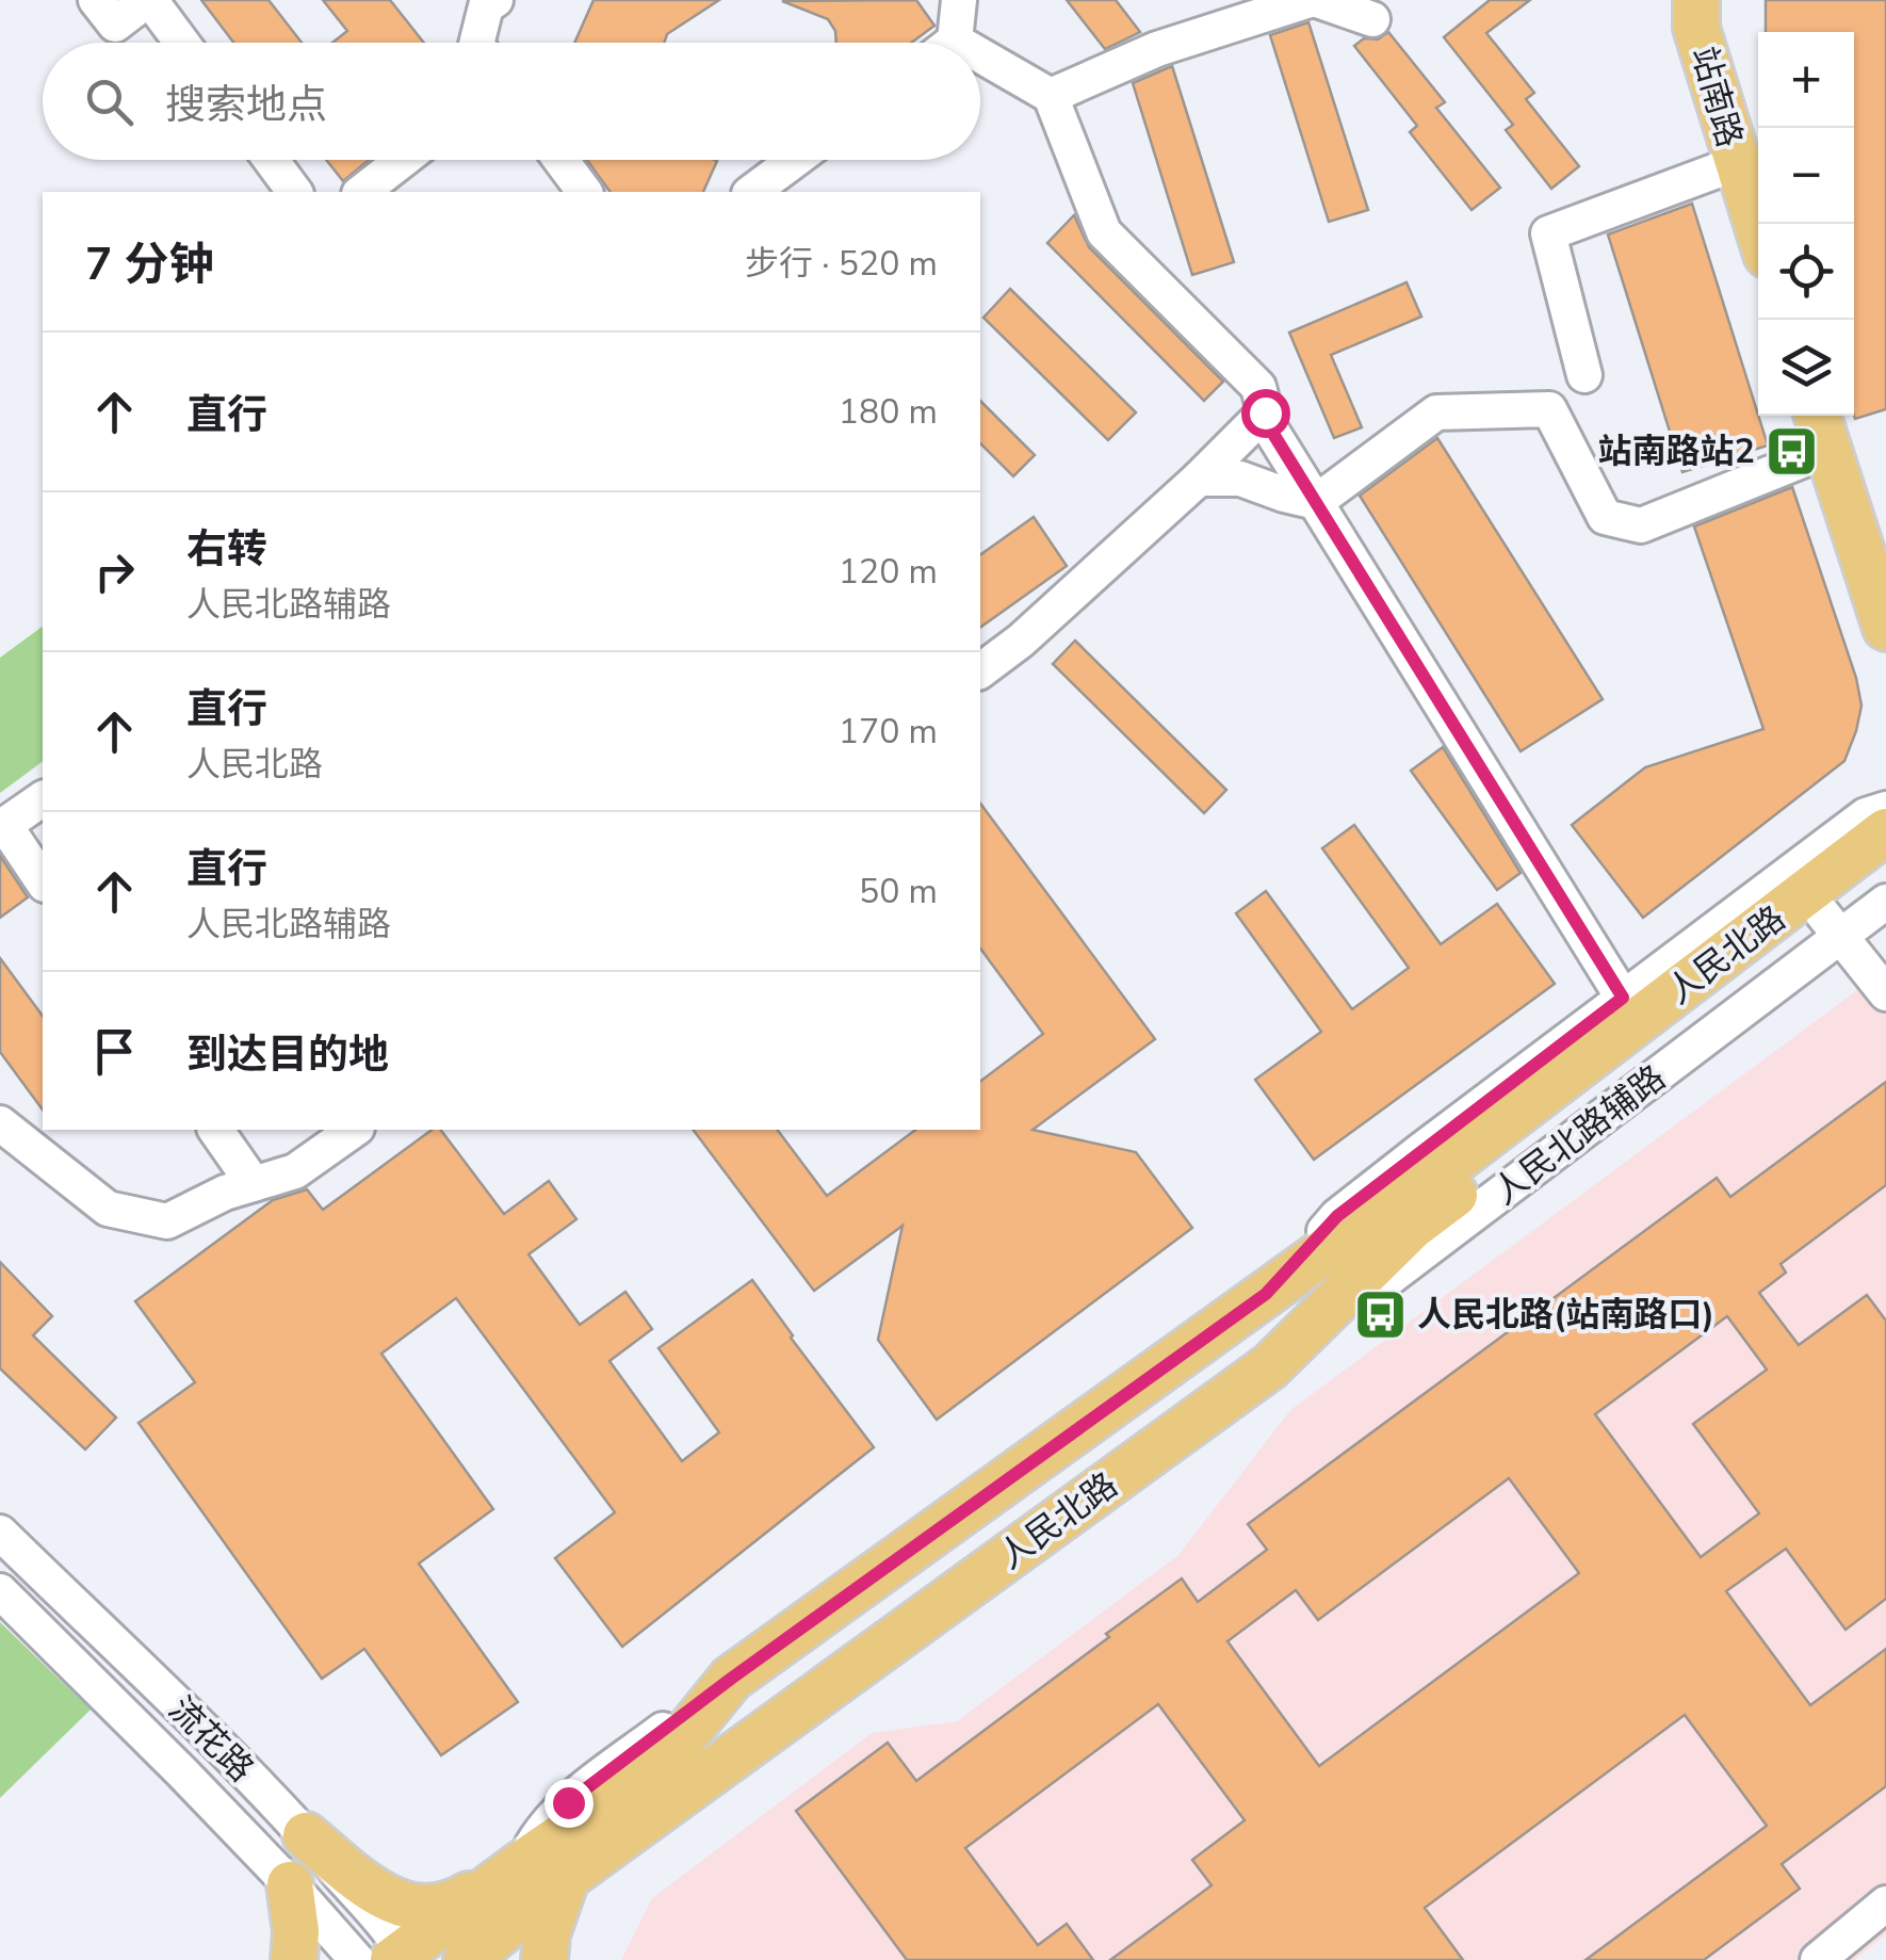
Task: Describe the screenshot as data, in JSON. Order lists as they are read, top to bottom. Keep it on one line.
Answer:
{"streets":{"main road":["站南路","人民北路"],"street":["流花路"]},"crossings":[["人民北路","流花路"]],"places":{"bus stop":["站南路站2","人民北路(站南路口)"]},"page":{"map_buttons":["+","−"],"search":"搜索地点","heading":["7 分钟","步行 · 520 m"],"list":[["直行","180 m"],["右转","人民北路辅路","120 m"],["直行","人民北路","170 m"],["直行","人民北路辅路","50 m"],"到达目的地"]}}
